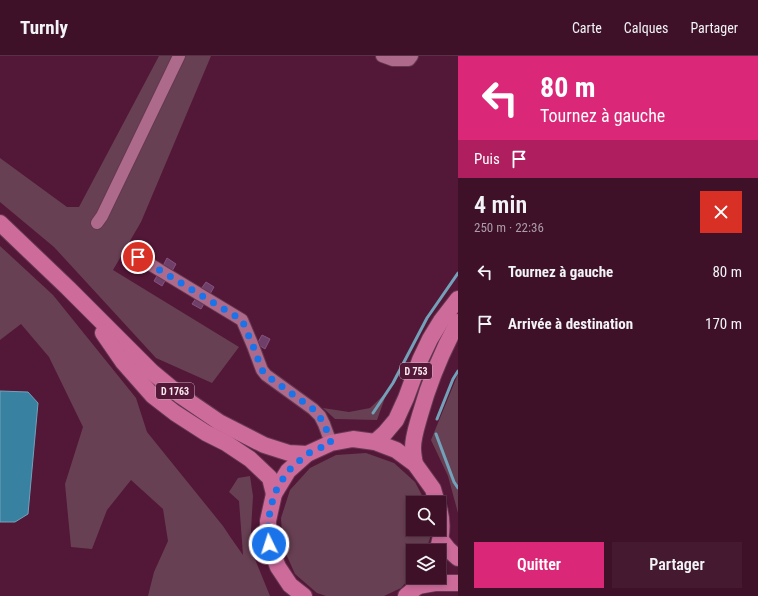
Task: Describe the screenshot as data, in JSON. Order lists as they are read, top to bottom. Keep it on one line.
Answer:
{"streets":{"main road":["D 753","D 1763"]},"page":{"header":"Turnly","nav":["Carte","Calques","Partager"],"turn":["80 m","Tournez à gauche"],"then":"Puis","heading":["4 min","250 m · 22:36"],"list":[{"name":"Tournez à gauche","value":"80 m"},{"name":"Arrivée à destination","value":"170 m"}],"buttons":["Quitter","Partager"]}}
